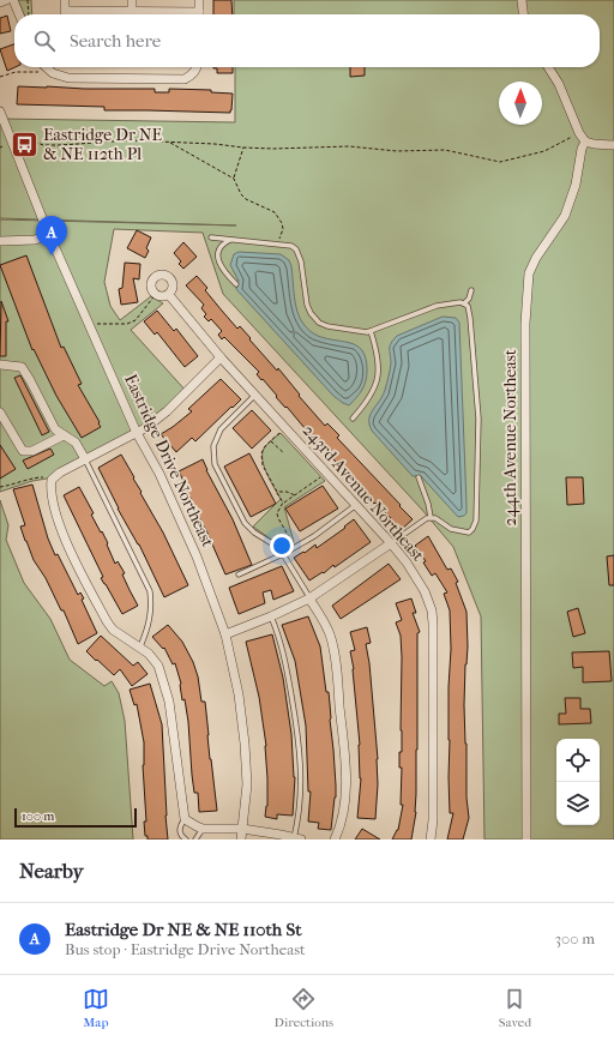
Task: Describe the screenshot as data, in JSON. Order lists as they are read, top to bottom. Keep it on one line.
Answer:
{"streets":{"street":["244th Avenue Northeast","Eastridge Drive Northeast","243rd Avenue Northeast"]},"places":{"bus stop":["Eastridge Dr NE & NE 112th Pl"]},"scale_bar":"100 m","north":"top","page":{"search":"Search here","pins":"A","scale":"100 m","heading":"Nearby","list":[{"mark":"A","name":"Eastridge Dr NE & NE 110th St","note":"Bus stop · Eastridge Drive Northeast","value":"300 m"}],"nav":["Map","Directions","Saved"]}}
